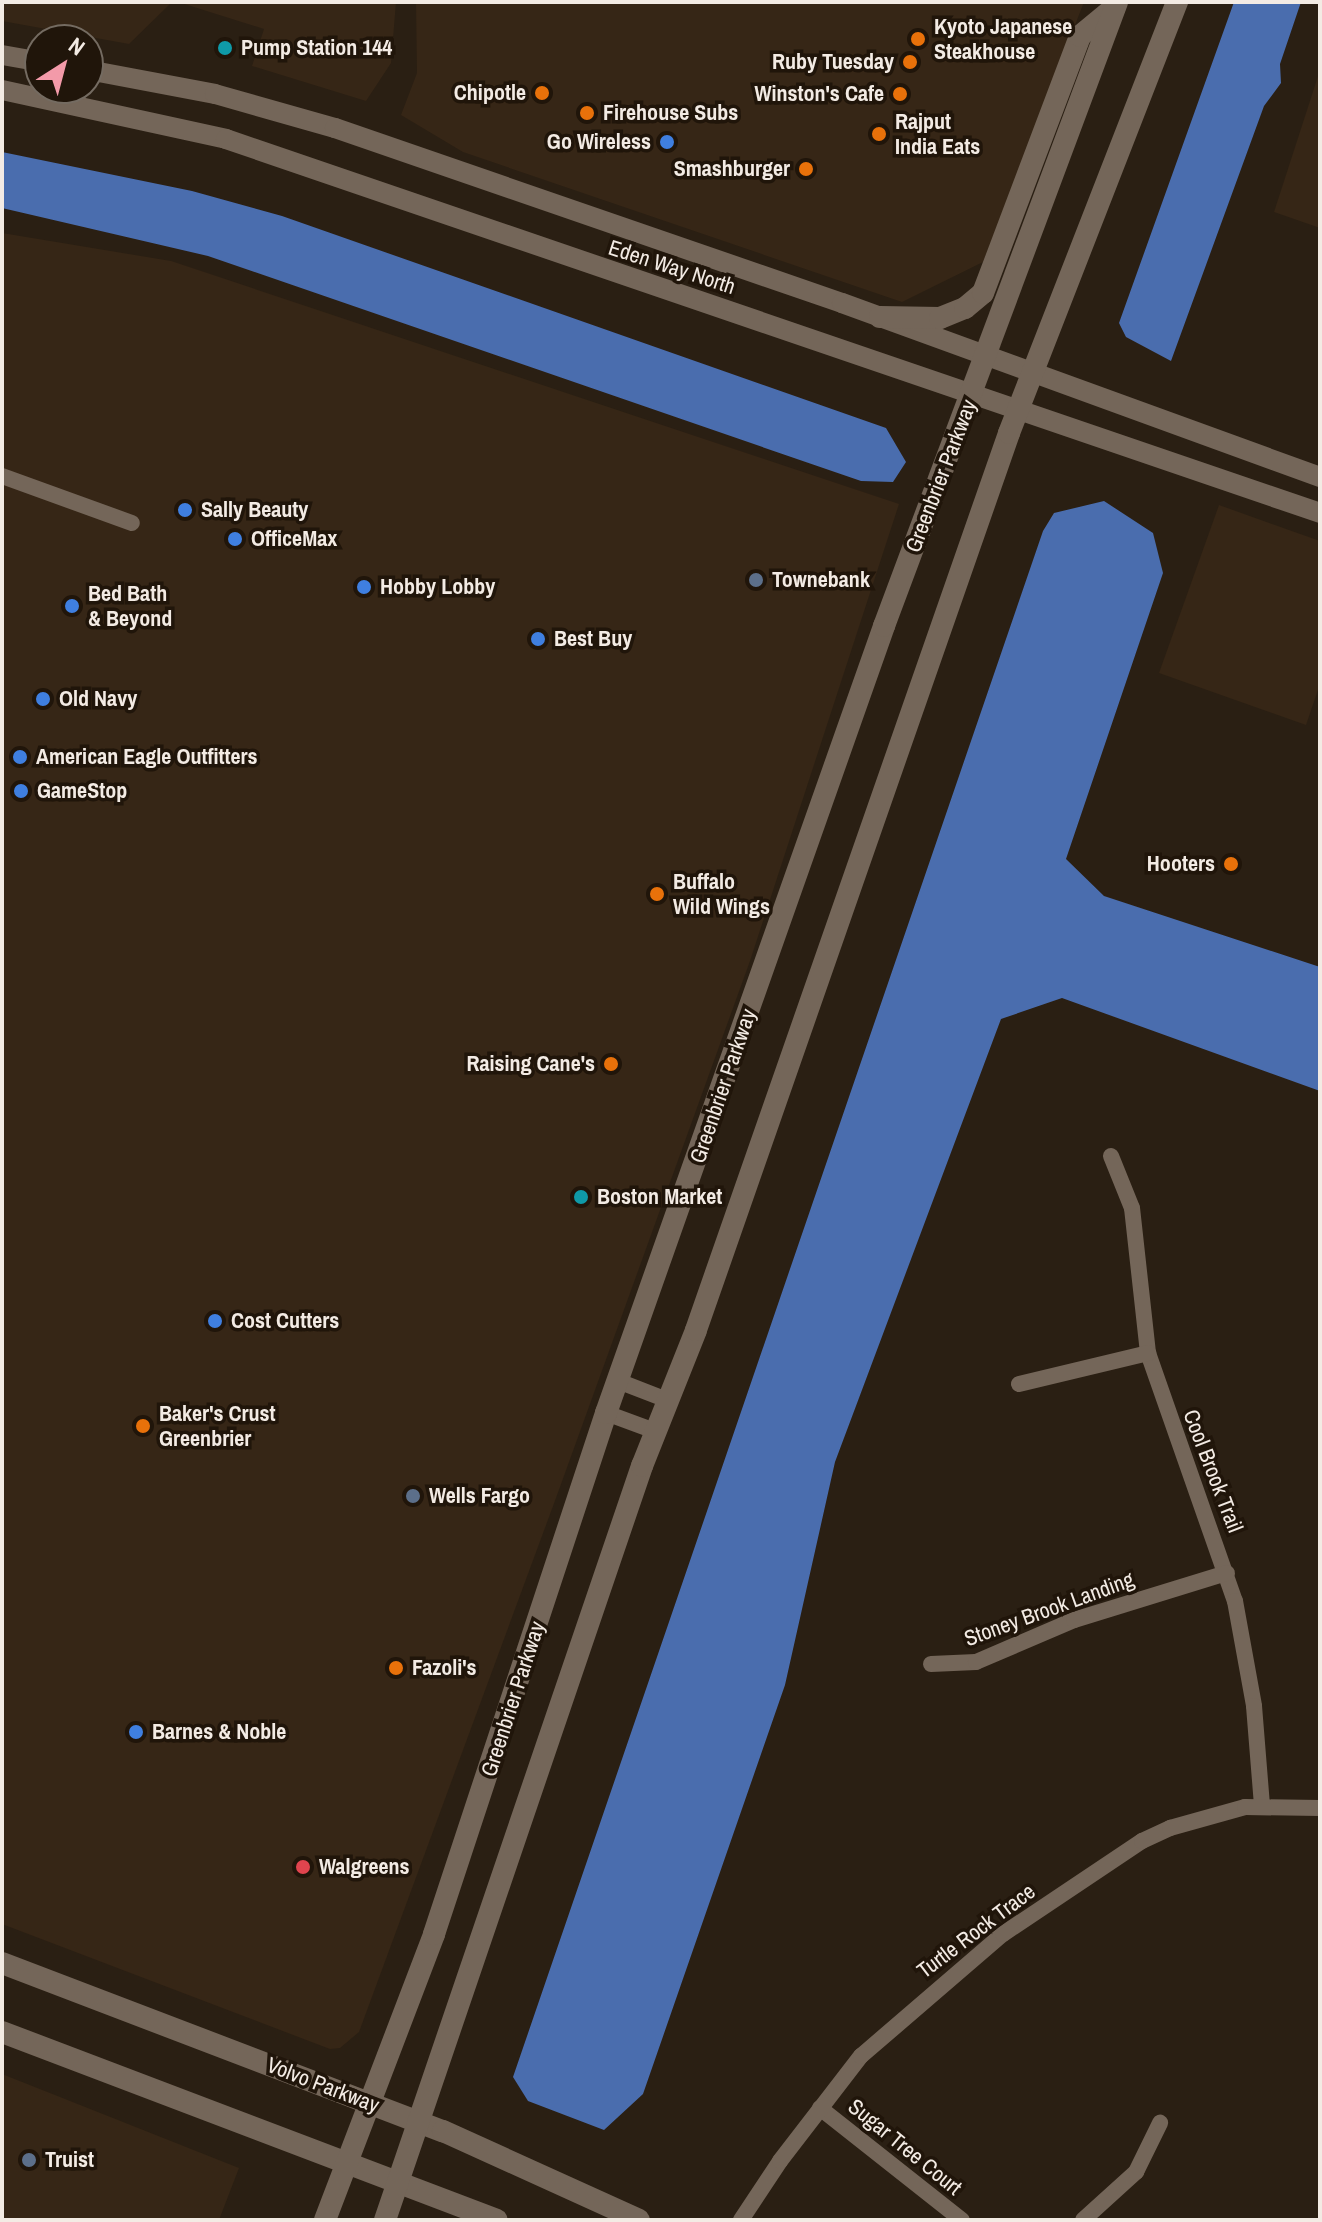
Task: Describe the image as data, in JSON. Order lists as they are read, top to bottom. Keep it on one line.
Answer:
{"streets":{"main road":["Greenbrier Parkway","Volvo Parkway"],"street":["Eden Way North","Cool Brook Trail","Stoney Brook Landing","Turtle Rock Trace","Sugar Tree Court"]},"crossings":[["Eden Way North","Greenbrier Parkway"],["Greenbrier Parkway","Volvo Parkway"],["Cool Brook Trail","Stoney Brook Landing"],["Cool Brook Trail","Turtle Rock Trace"],["Turtle Rock Trace","Sugar Tree Court"]],"places":["Kyoto Japanese Steakhouse","Pump Station 144","Ruby Tuesday","Chipotle","Winston's Cafe","Firehouse Subs","Rajput India Eats","Go Wireless","Smashburger","Sally Beauty","OfficeMax","Townebank","Hobby Lobby","Bed Bath & Beyond","Best Buy","Old Navy","American Eagle Outfitters","GameStop","Hooters","Buffalo Wild Wings","Raising Cane's","Boston Market","Cost Cutters","Baker's Crust Greenbrier","Wells Fargo","Fazoli's","Barnes & Noble","Walgreens","Truist"],"north":"top right"}
